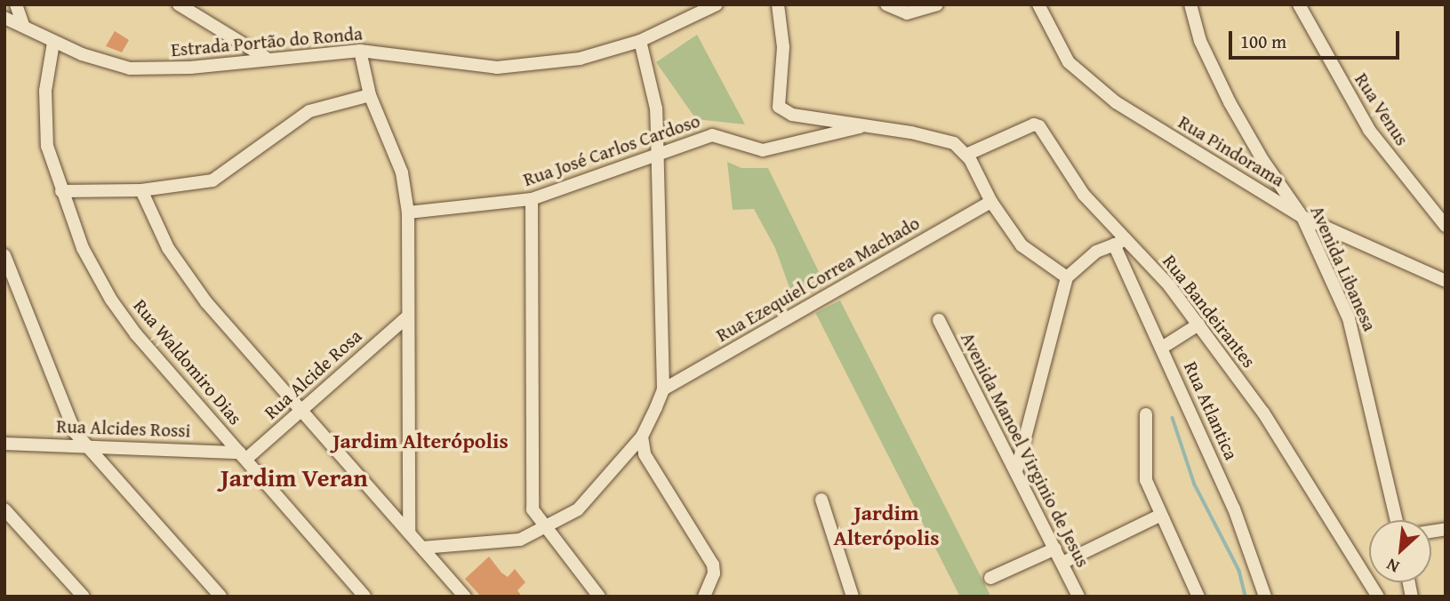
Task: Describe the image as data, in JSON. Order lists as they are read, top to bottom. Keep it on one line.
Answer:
{"streets":{"street":["Estrada Portão do Ronda","Rua Venus","Rua José Carlos Cardoso","Rua Pindorama","Avenida Libanesa","Rua Ezequiel Correa Machado","Rua Bandeirantes","Rua Waldomiro Dias","Rua Alcide Rosa","Rua Atlantica","Rua Alcides Rossi","Avenida Manoel Virginio de Jesus"]},"crossings":[["Estrada Portão do Ronda","Rua Waldomiro Dias"],["Rua Pindorama","Avenida Libanesa"],["Rua Bandeirantes","Rua Atlantica"],["Rua Waldomiro Dias","Rua Alcide Rosa"],["Rua Waldomiro Dias","Rua Alcides Rossi"],["Rua Alcide Rosa","Rua Alcides Rossi"]],"districts":["Jardim Alterópolis","Jardim Veran","Jardim Alterópolis"],"scale_bar":"100 m","north":"bottom left"}
